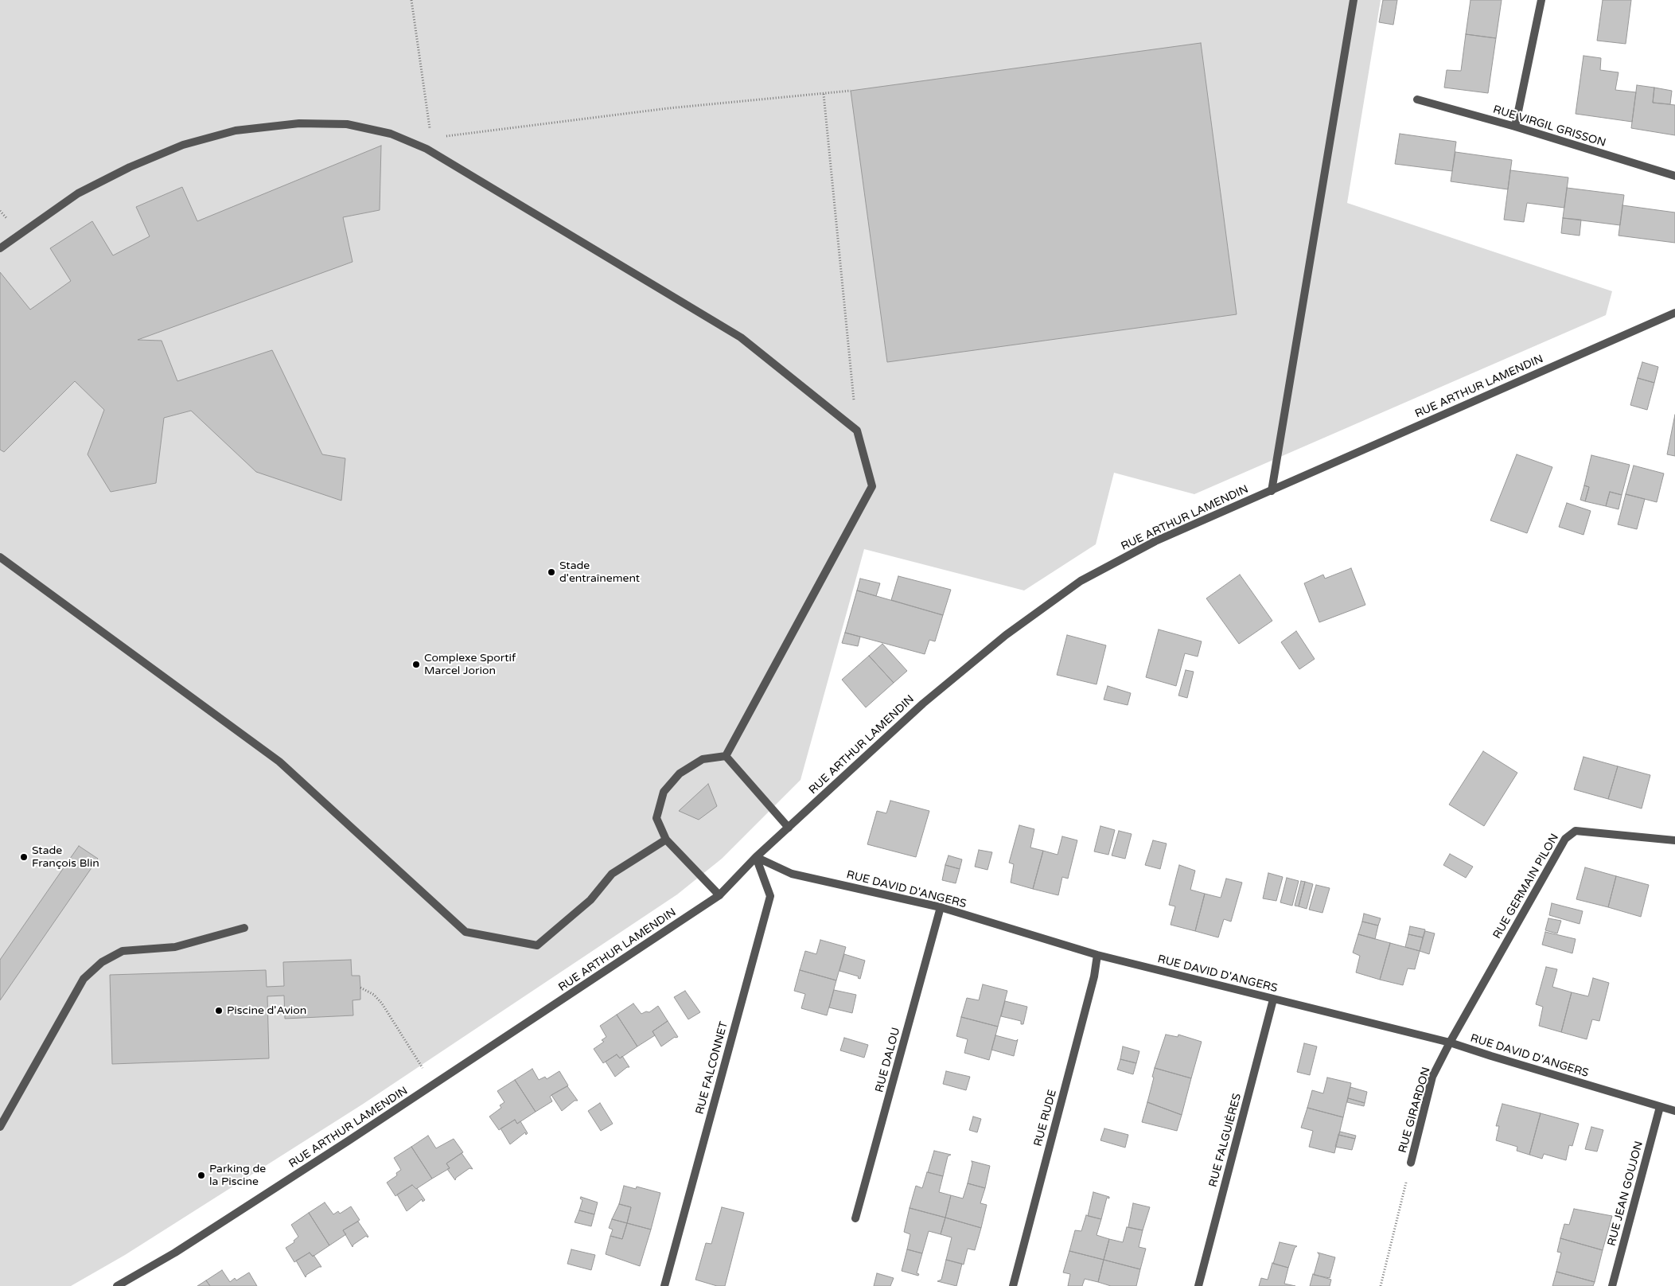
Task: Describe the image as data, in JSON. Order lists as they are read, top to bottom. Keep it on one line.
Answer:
{"streets":{"street":["RUE VIRGIL GRISSON","RUE ARTHUR LAMENDIN","RUE GERMAIN PILON","RUE DAVID D'ANGERS","RUE DALOU","RUE FALCONNET","RUE GIRARDON","RUE RUDE","RUE FALGUIÈRES","RUE JEAN GOUJON"]},"crossings":[["RUE ARTHUR LAMENDIN","RUE DAVID D'ANGERS"],["RUE ARTHUR LAMENDIN","RUE FALCONNET"],["RUE GERMAIN PILON","RUE DAVID D'ANGERS"],["RUE GERMAIN PILON","RUE GIRARDON"],["RUE DAVID D'ANGERS","RUE DALOU"],["RUE DAVID D'ANGERS","RUE FALCONNET"],["RUE DAVID D'ANGERS","RUE GIRARDON"],["RUE DAVID D'ANGERS","RUE RUDE"],["RUE DAVID D'ANGERS","RUE FALGUIÈRES"],["RUE DAVID D'ANGERS","RUE JEAN GOUJON"]],"places":["Stade d'entraînement","Complexe Sportif Marcel Jorion","Stade François Blin","Piscine d'Avion","Parking de la Piscine"]}
